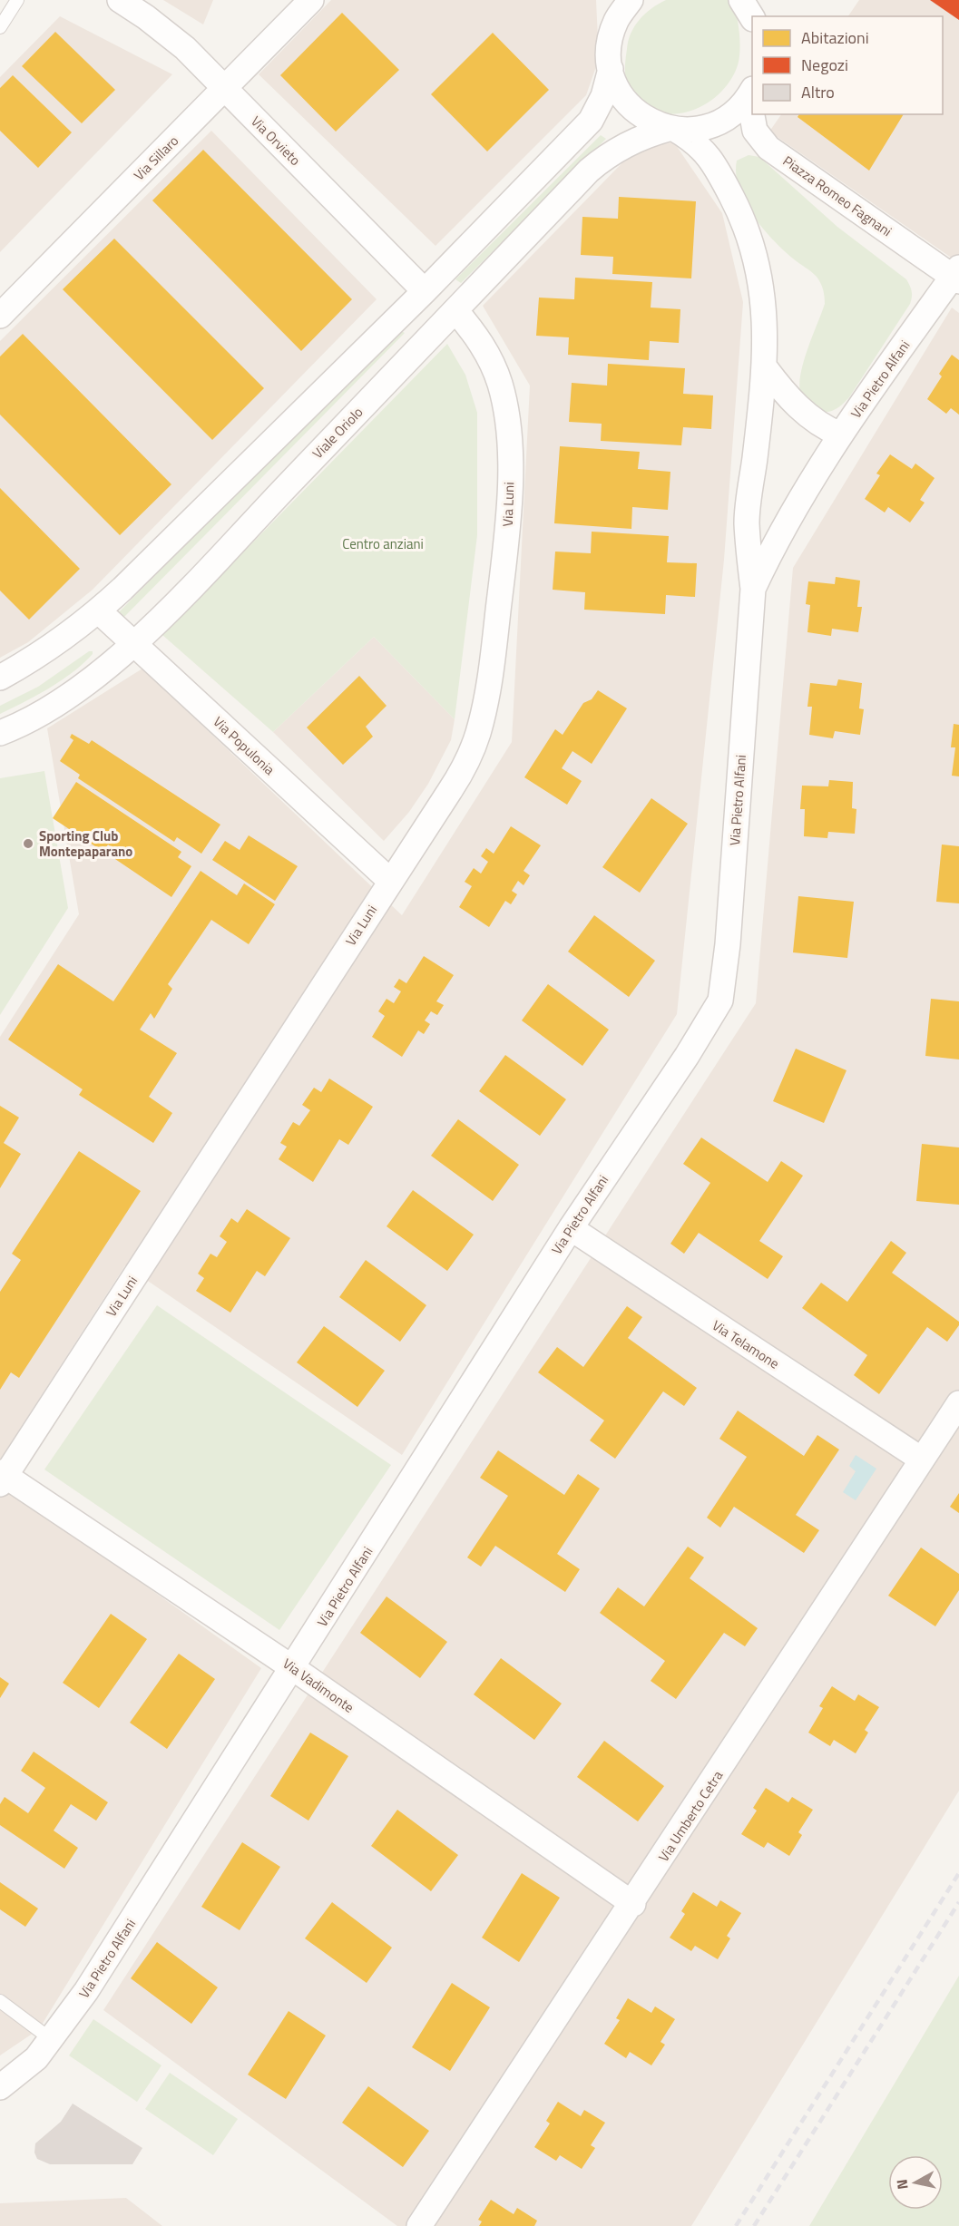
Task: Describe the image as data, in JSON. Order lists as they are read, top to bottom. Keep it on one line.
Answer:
{"streets":{"street":["Via Orvieto","Via Sillaro","Piazza Romeo Fagnani","Via Pietro Alfani","Viale Oriolo","Via Luni","Via Populonia","Via Telamone","Via Vadimonte","Via Umberto Cetra"]},"crossings":[["Via Orvieto","Via Sillaro"],["Piazza Romeo Fagnani","Via Pietro Alfani"],["Via Pietro Alfani","Via Telamone"],["Via Pietro Alfani","Via Vadimonte"],["Viale Oriolo","Via Luni"],["Viale Oriolo","Via Populonia"],["Via Luni","Via Populonia"],["Via Luni","Via Vadimonte"],["Via Telamone","Via Umberto Cetra"],["Via Vadimonte","Via Umberto Cetra"]],"parks":["Centro anziani"],"places":["Sporting Club Montepaparano"],"legend":["Abitazioni","Negozi","Altro"],"north":"left"}
